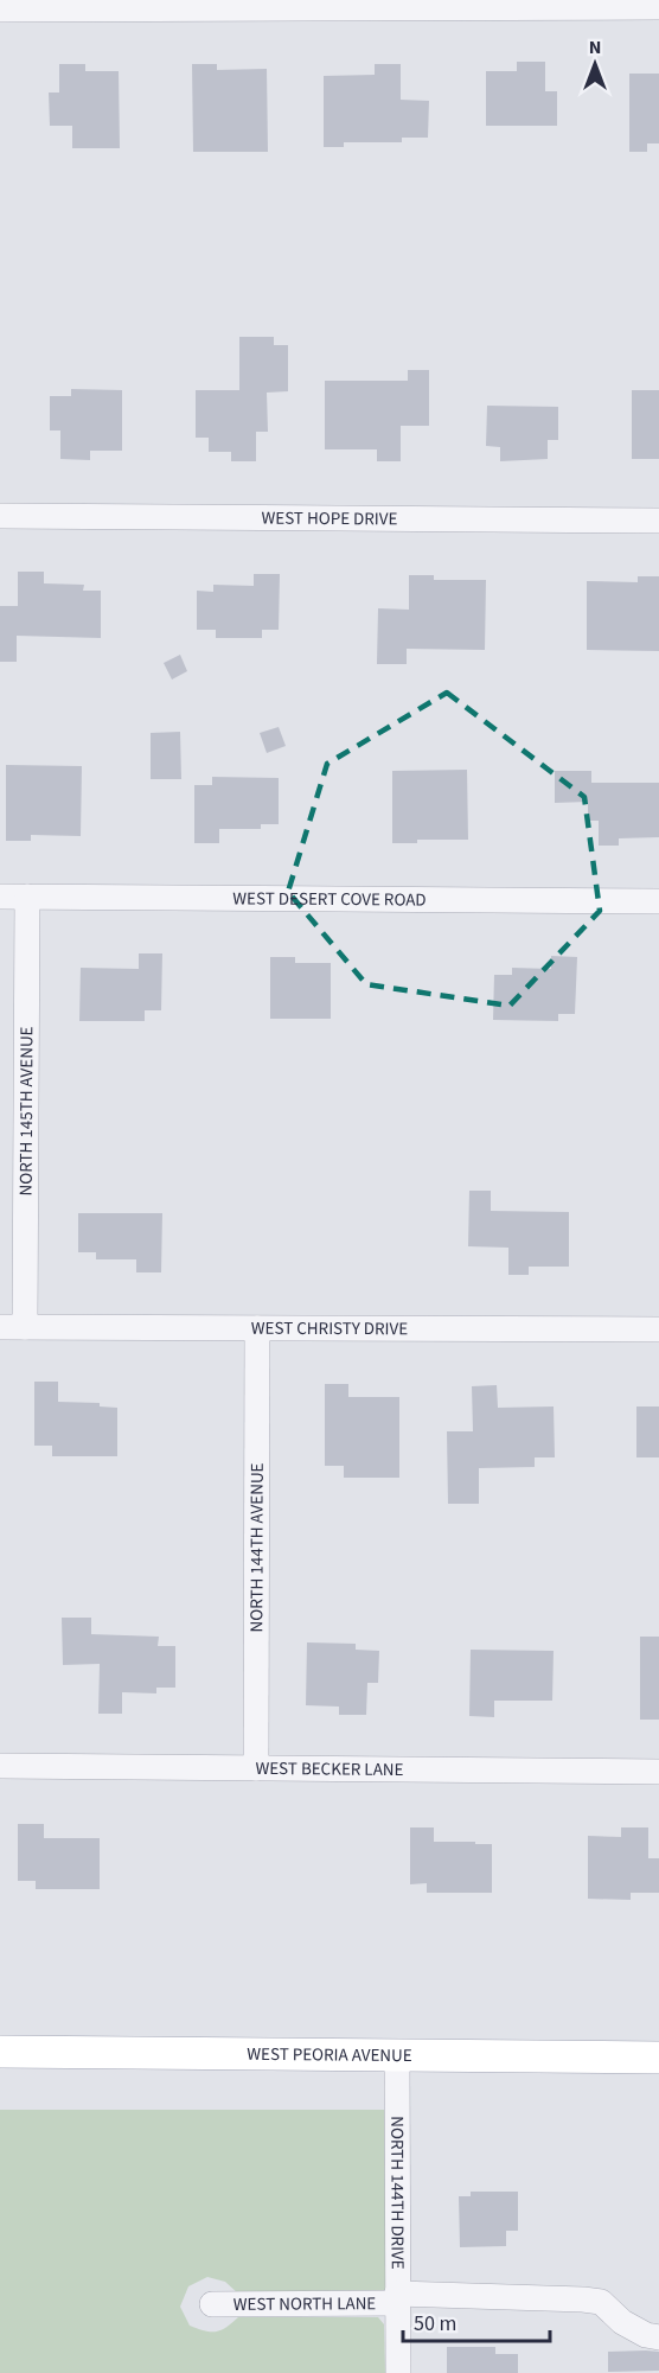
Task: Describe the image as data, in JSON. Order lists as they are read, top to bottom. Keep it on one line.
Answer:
{"streets":{"main road":["WEST PEORIA AVENUE"],"street":["WEST HOPE DRIVE","WEST DESERT COVE ROAD","NORTH 145TH AVENUE","WEST CHRISTY DRIVE","NORTH 144TH AVENUE","WEST BECKER LANE","NORTH 144TH DRIVE","WEST NORTH LANE"]},"crossings":[["WEST DESERT COVE ROAD","NORTH 145TH AVENUE"],["NORTH 145TH AVENUE","WEST CHRISTY DRIVE"],["WEST CHRISTY DRIVE","NORTH 144TH AVENUE"],["NORTH 144TH AVENUE","WEST BECKER LANE"],["WEST PEORIA AVENUE","NORTH 144TH DRIVE"],["NORTH 144TH DRIVE","WEST NORTH LANE"]],"scale_bar":"50 m","north":"top"}
